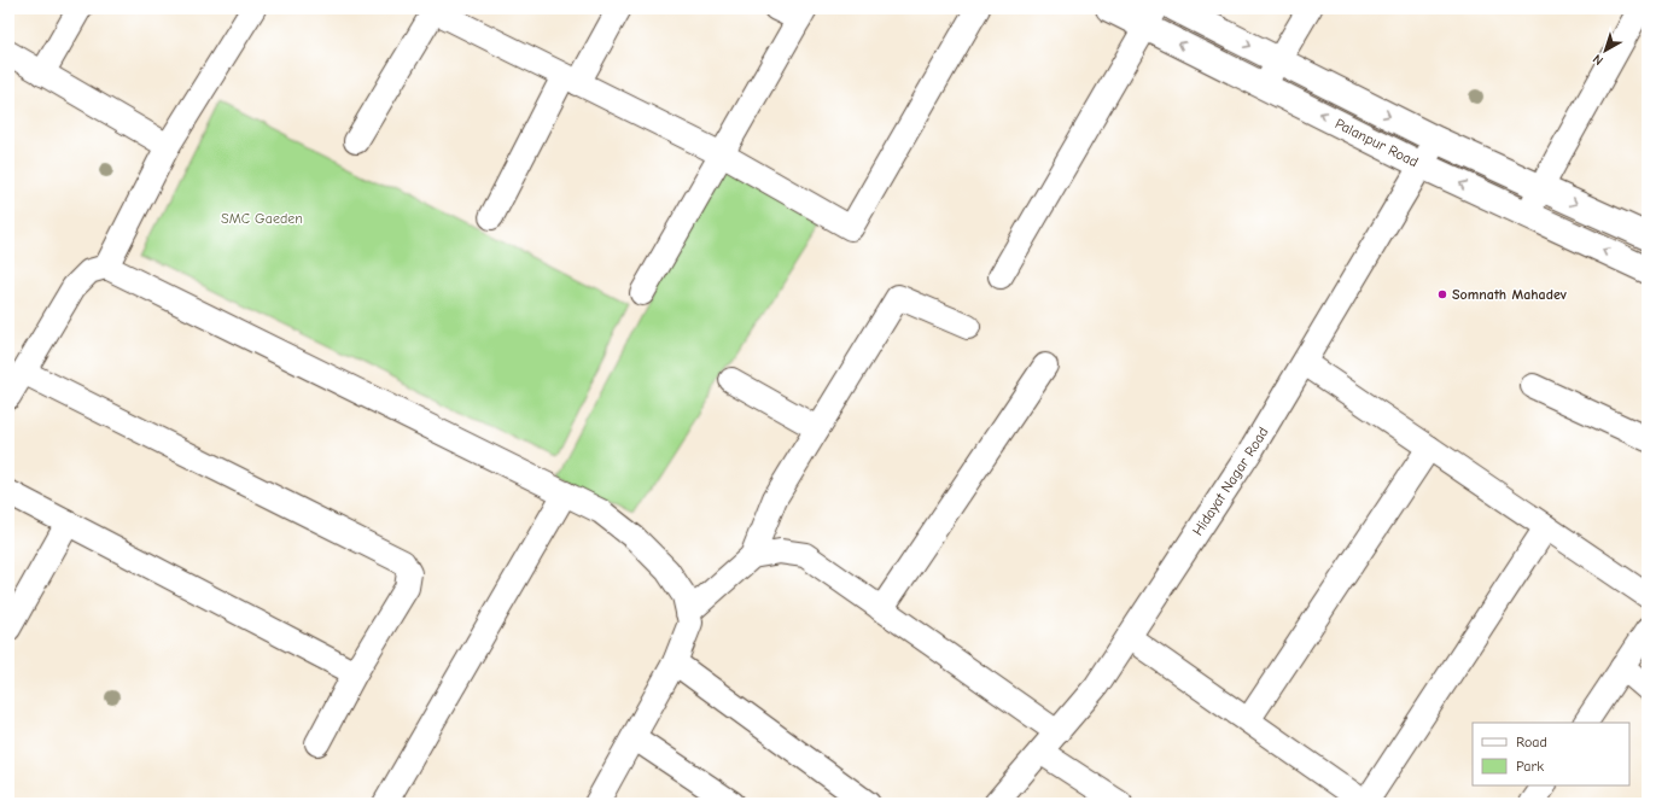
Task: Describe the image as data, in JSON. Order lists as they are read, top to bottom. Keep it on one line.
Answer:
{"streets":{"street":["Palanpur Road","Hidayat Nagar Road"]},"crossings":[["Palanpur Road","Hidayat Nagar Road"]],"parks":["SMC Gaeden"],"places":["Somnath Mahadev"],"legend":["Road","Park"],"north":"bottom left"}
